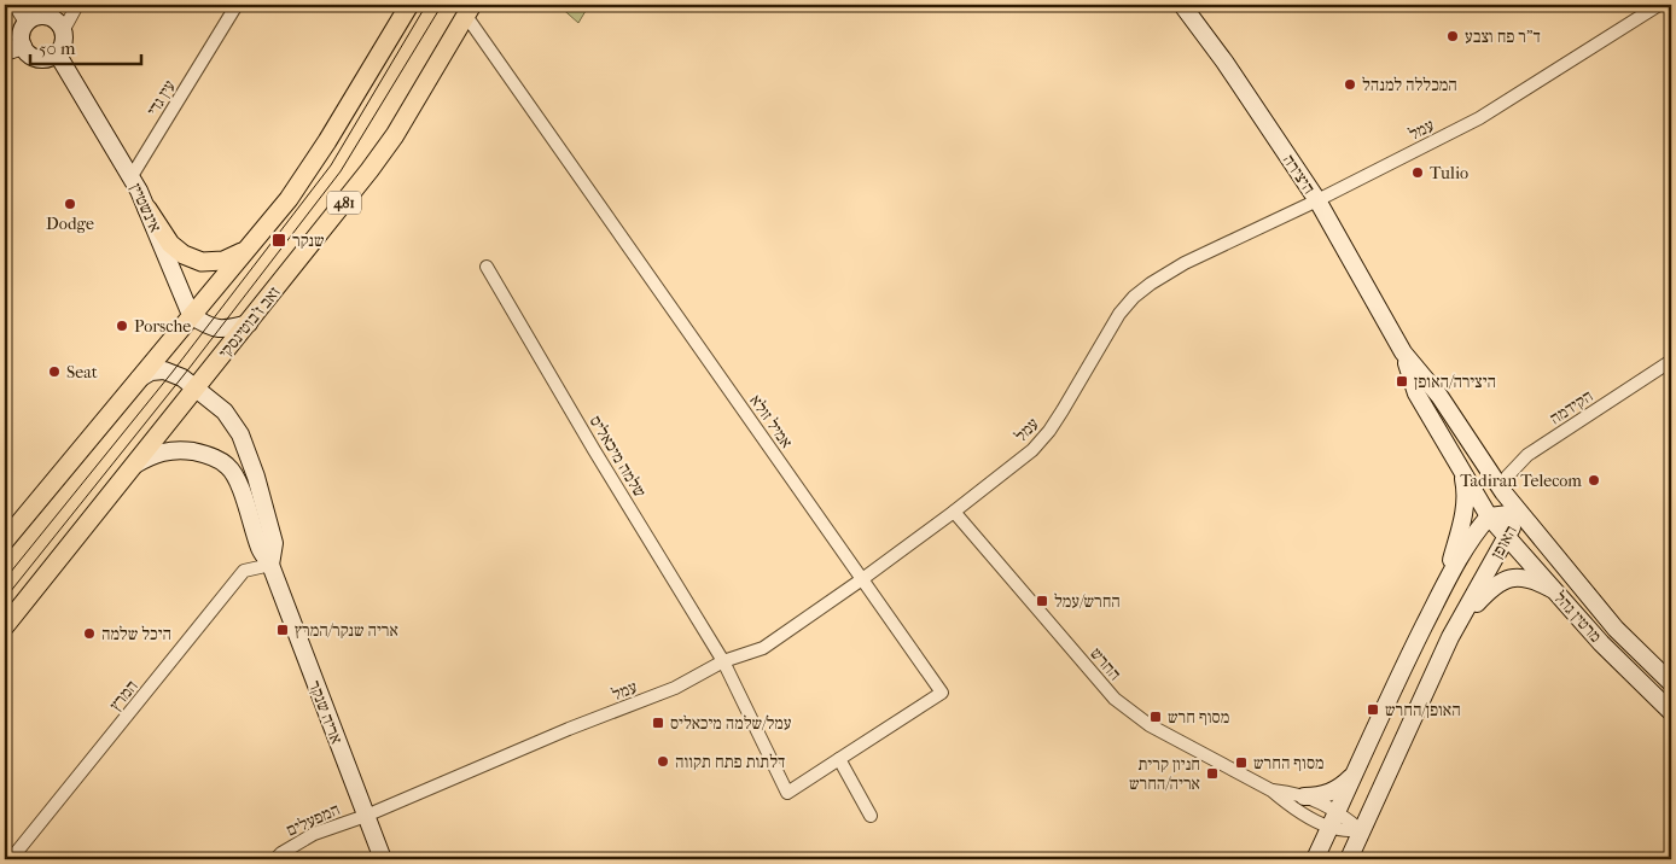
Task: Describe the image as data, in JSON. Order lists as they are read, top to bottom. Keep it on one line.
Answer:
{"streets":{"main road":["481","זאב ז'בוטינסקי"],"street":["עין גדי","עמל","היצירה","אינשטיין","הקידמה","אמיל זולא","שלמה מיכאליס","האופן","מרטין גהל","החרש","המרץ","אריה שנקר","המפעלים"]},"crossings":[["עין גדי","אינשטיין"],["עמל","היצירה"],["עמל","אמיל זולא"],["עמל","שלמה מיכאליס"],["עמל","החרש"],["עמל","אריה שנקר"],["עמל","המפעלים"],["היצירה","הקידמה"],["היצירה","האופן"],["היצירה","מרטין גהל"],["זאב ז'בוטינסקי","אמיל זולא"],["זאב ז'בוטינסקי","אריה שנקר"],["אמיל זולא","שלמה מיכאליס"],["האופן","מרטין גהל"],["האופן","החרש"],["המרץ","אריה שנקר"],["אריה שנקר","המפעלים"]],"places":{"other":["ד\"ר פח וצבע","המכללה למנהל","Tulio","Dodge","Porsche","Seat","Tadiran Telecom","היכל שלמה","דלתות פתח תקווה"],"transit":["שנקר","היצירה/האופן","החרש/עמל","אריה שנקר/המרץ","האופן/החרש","מסוף חרש","עמל/שלמה מיכאליס","מסוף החרש","חניון קרית אריה/החרש"]},"scale_bar":"50 m"}
